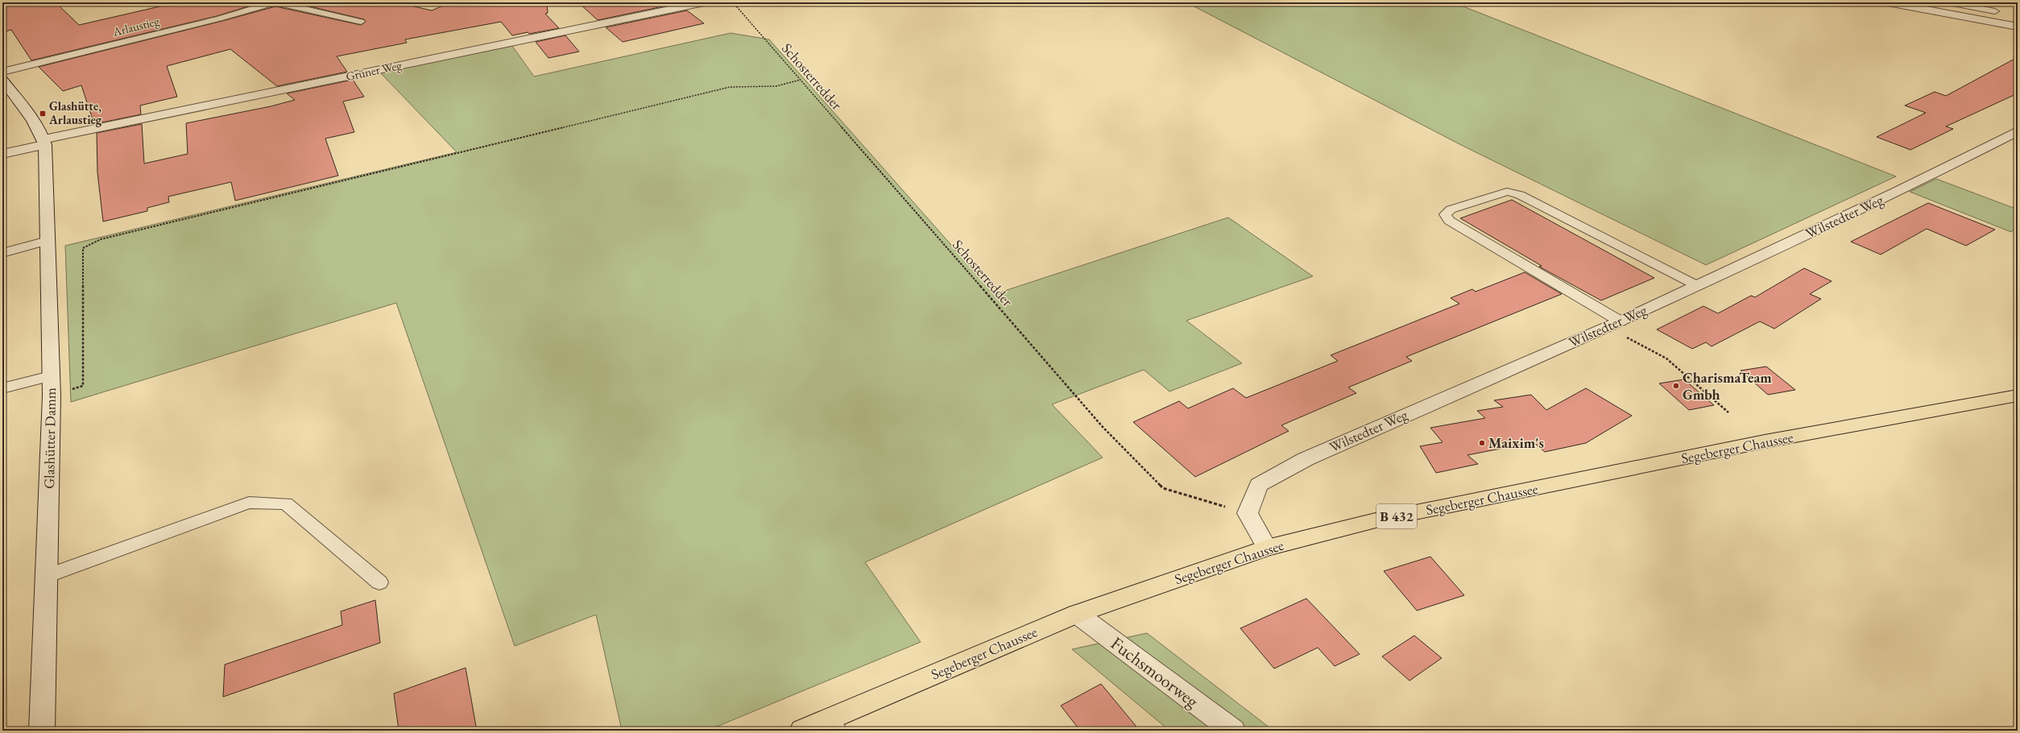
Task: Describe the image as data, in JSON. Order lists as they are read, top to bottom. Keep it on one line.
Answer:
{"streets":{"main road":["Segeberger Chaussee","B 432"],"street":["Grüner Weg","Wilstedter Weg","Glashütter Damm","Fuchsmoorweg"],"lane":["Arlaustieg"],"path":["Schosterredder"]},"crossings":[["Grüner Weg","Glashütter Damm"],["Schosterredder","Wilstedter Weg"],["Segeberger Chaussee","Fuchsmoorweg"]],"places":{"transit":["Glashütte, Arlaustieg"],"other":["CharismaTeam Gmbh","Maixim's"]}}
